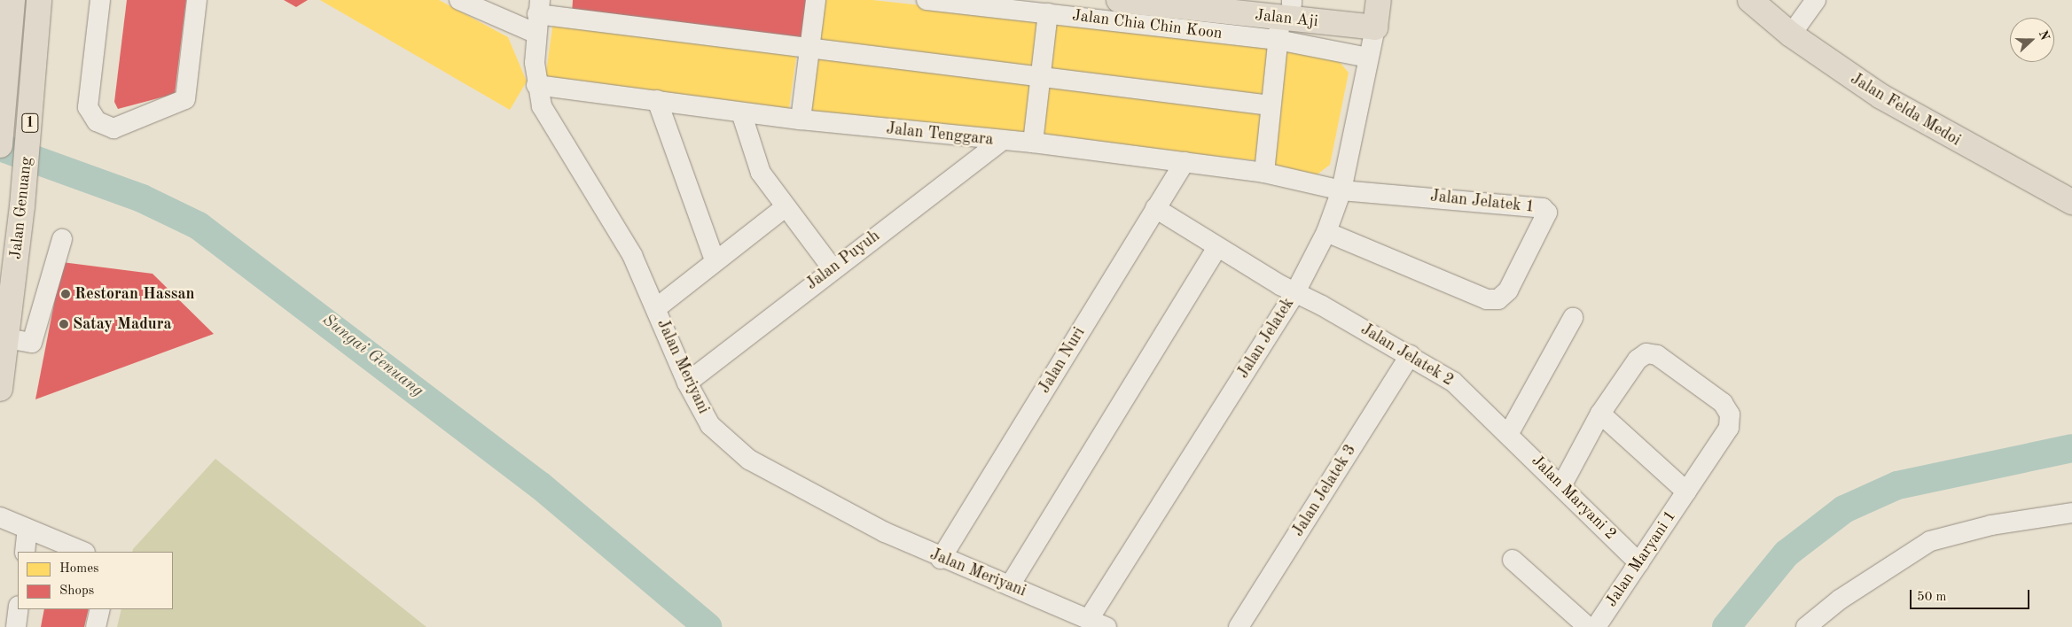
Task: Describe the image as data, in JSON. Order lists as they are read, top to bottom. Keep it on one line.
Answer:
{"streets":{"main road":["Jalan Aji","Jalan Felda Medoi","1","Jalan Genuang"],"street":["Jalan Chia Chin Koon","Jalan Tenggara","Jalan Jelatek 1","Jalan Puyuh","Jalan Jelatek","Jalan Jelatek 2","Jalan Nuri","Jalan Meriyani","Jalan Jelatek 3","Jalan Maryani 2","Jalan Maryani 1"]},"crossings":[["Jalan Aji","Jalan Chia Chin Koon"],["Jalan Aji","Jalan Jelatek"],["Jalan Chia Chin Koon","Jalan Jelatek"],["Jalan Tenggara","Jalan Jelatek 1"],["Jalan Tenggara","Jalan Puyuh"],["Jalan Tenggara","Jalan Jelatek"],["Jalan Tenggara","Jalan Nuri"],["Jalan Tenggara","Jalan Meriyani"],["Jalan Jelatek 1","Jalan Jelatek"],["Jalan Puyuh","Jalan Meriyani"],["Jalan Jelatek","Jalan Jelatek 2"],["Jalan Jelatek","Jalan Meriyani"],["Jalan Jelatek 2","Jalan Nuri"],["Jalan Jelatek 2","Jalan Jelatek 3"],["Jalan Jelatek 2","Jalan Maryani 2"],["Jalan Nuri","Jalan Meriyani"],["Jalan Maryani 2","Jalan Maryani 1"]],"water":["Sungai Genuang"],"places":["Restoran Hassan","Satay Madura"],"legend":["Homes","Shops"],"scale_bar":"50 m","north":"right"}
